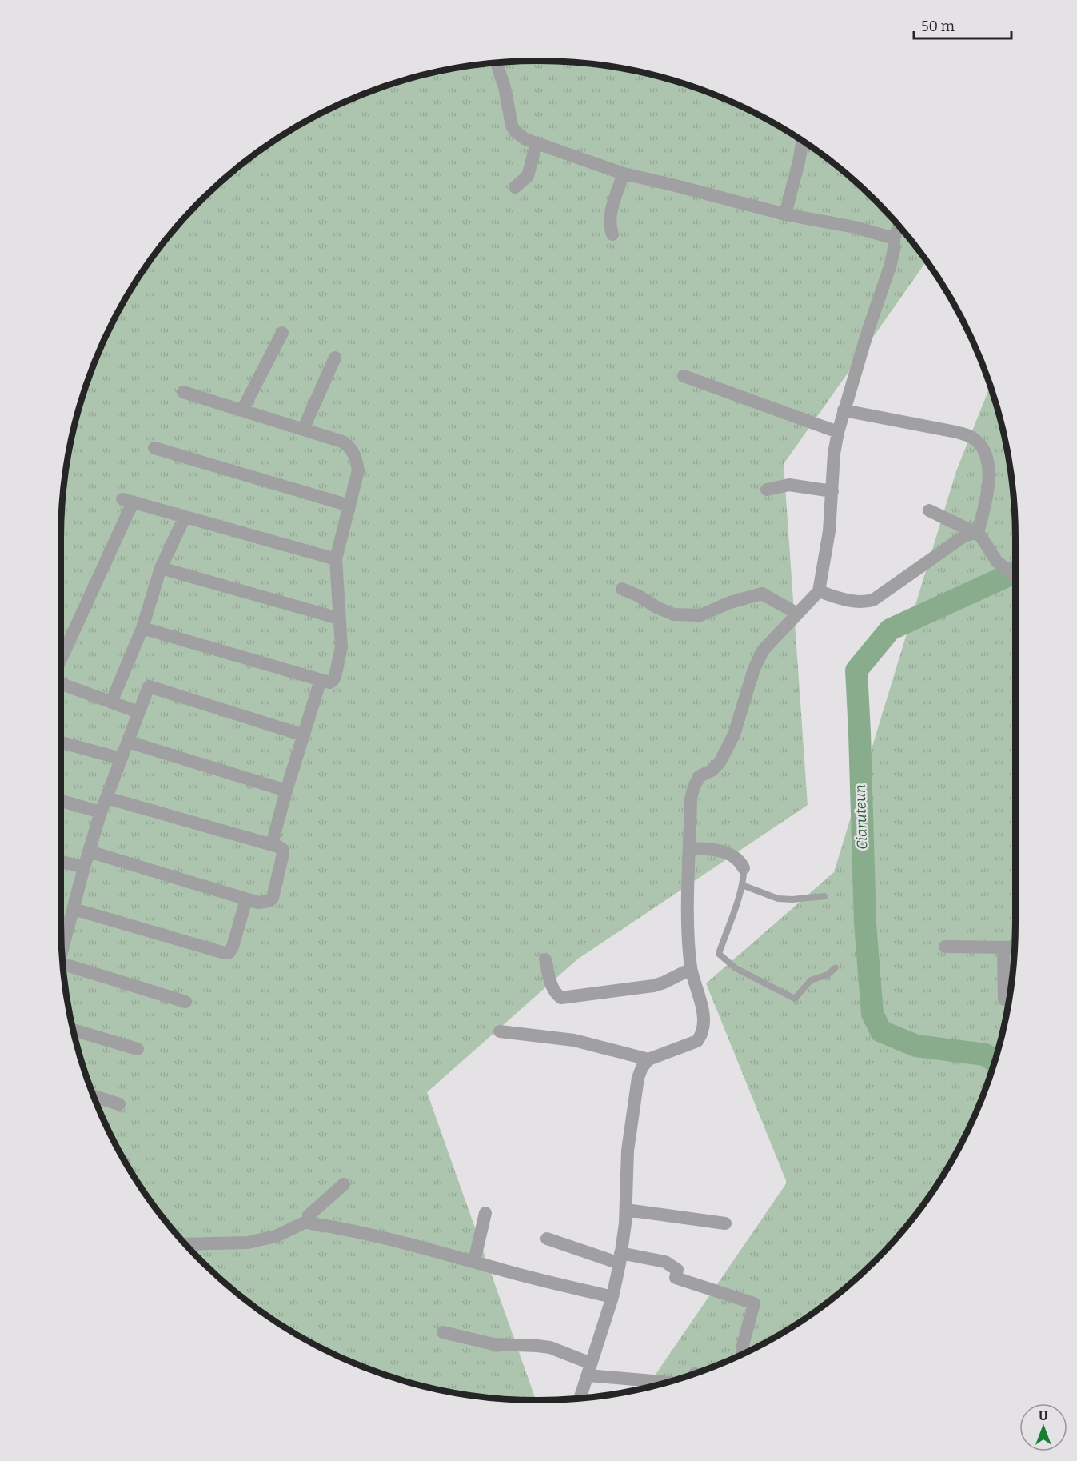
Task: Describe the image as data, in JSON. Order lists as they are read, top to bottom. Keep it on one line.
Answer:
{"water":["Ciaruteun"],"scale_bar":"50 m","north":"top"}
